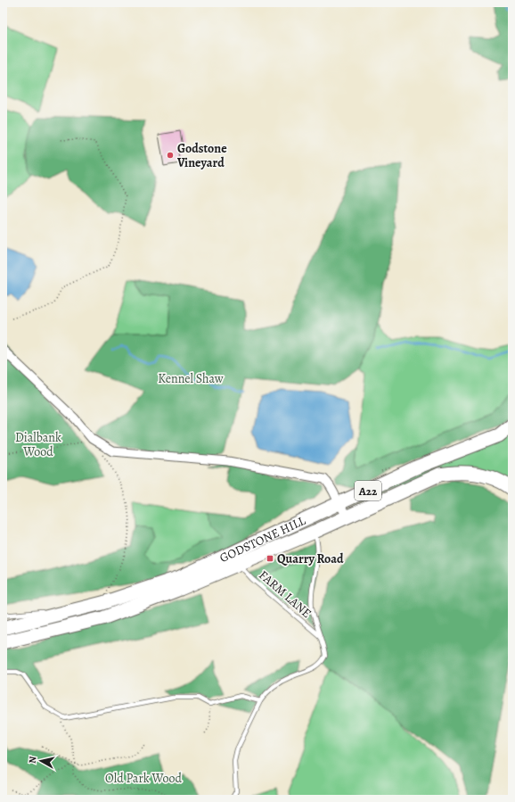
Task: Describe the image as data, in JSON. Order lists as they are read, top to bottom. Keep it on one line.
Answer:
{"streets":{"highway":["A22","GODSTONE HILL"],"lane":["FARM LANE"]},"crossings":[["GODSTONE HILL","FARM LANE"]],"parks":["Kennel Shaw","Dialbank Wood","Old Park Wood"],"places":{"other":["Godstone Vineyard"],"transit":["Quarry Road"]},"north":"left"}
